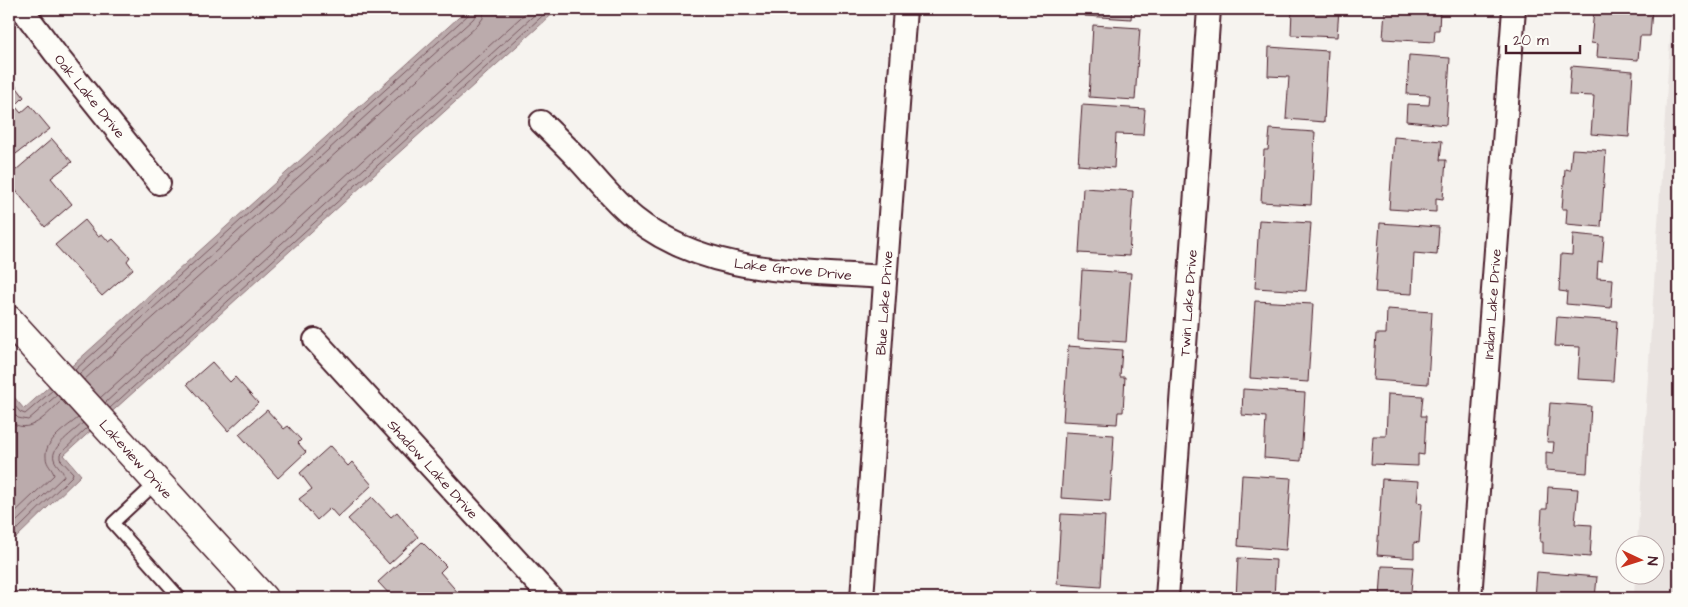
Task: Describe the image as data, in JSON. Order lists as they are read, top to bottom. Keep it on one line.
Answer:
{"streets":{"street":["Oak Lake Drive","Lake Grove Drive","Blue Lake Drive","Twin Lake Drive","Indian Lake Drive","Lakeview Drive","Shadow Lake Drive"]},"crossings":[["Lake Grove Drive","Blue Lake Drive"]],"scale_bar":"20 m","north":"right"}
